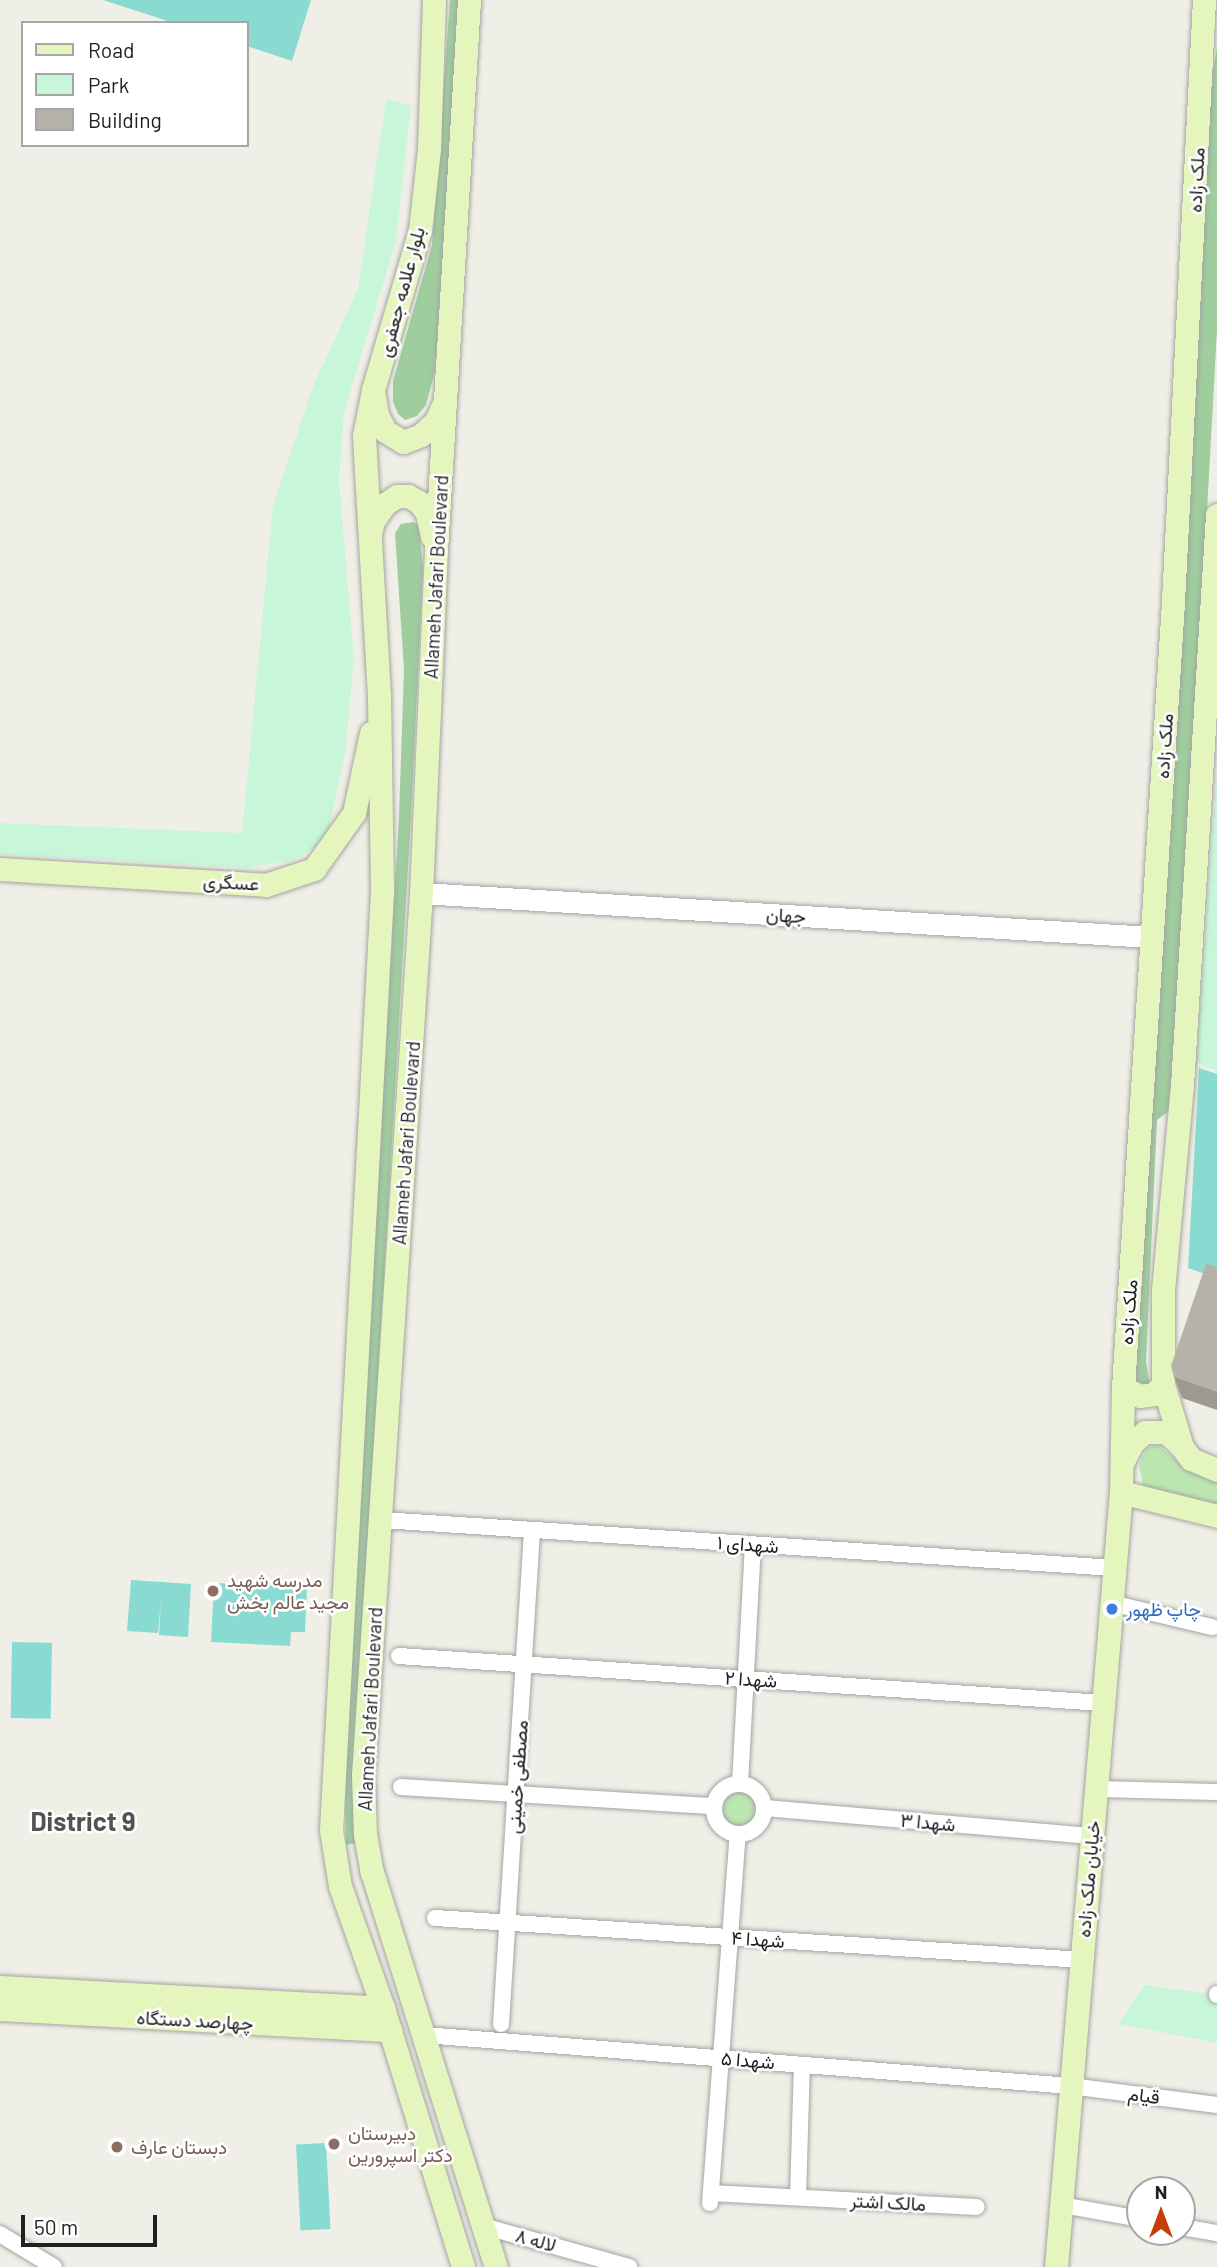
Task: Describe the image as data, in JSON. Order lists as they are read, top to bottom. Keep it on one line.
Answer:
{"streets":{"main road":["ملک زاده","بلوار علامه جعفری","Allameh Jafari Boulevard","عسگری","خیابان ملک زاده","چهارصد دستگاه"],"street":["جهان","شهدای ۱","شهدا ۲","مصطفی خمینی","شهدا ۳","شهدا ۴","شهدا ۵","قیام","مالک اشتر","لاله ۸"]},"crossings":[["ملک زاده","جهان"],["ملک زاده","خیابان ملک زاده"],["بلوار علامه جعفری","Allameh Jafari Boulevard"],["Allameh Jafari Boulevard","عسگری"],["Allameh Jafari Boulevard","جهان"],["Allameh Jafari Boulevard","شهدای ۱"],["Allameh Jafari Boulevard","چهارصد دستگاه"],["Allameh Jafari Boulevard","شهدا ۵"],["Allameh Jafari Boulevard","لاله ۸"],["شهدای ۱","مصطفی خمینی"],["شهدای ۱","خیابان ملک زاده"],["شهدا ۲","مصطفی خمینی"],["شهدا ۲","خیابان ملک زاده"],["مصطفی خمینی","شهدا ۴"],["شهدا ۳","خیابان ملک زاده"],["خیابان ملک زاده","شهدا ۴"],["خیابان ملک زاده","شهدا ۵"],["خیابان ملک زاده","قیام"],["شهدا ۵","قیام"],["شهدا ۵","مالک اشتر"]],"districts":["District 9"],"places":["مدرسه شهید مجید عالم بخش","چاپ ظهور","دبیرستان دکتر اسپرورین","دبستان عارف"],"legend":["Road","Park","Building"],"scale_bar":"50 m","north":"top"}
